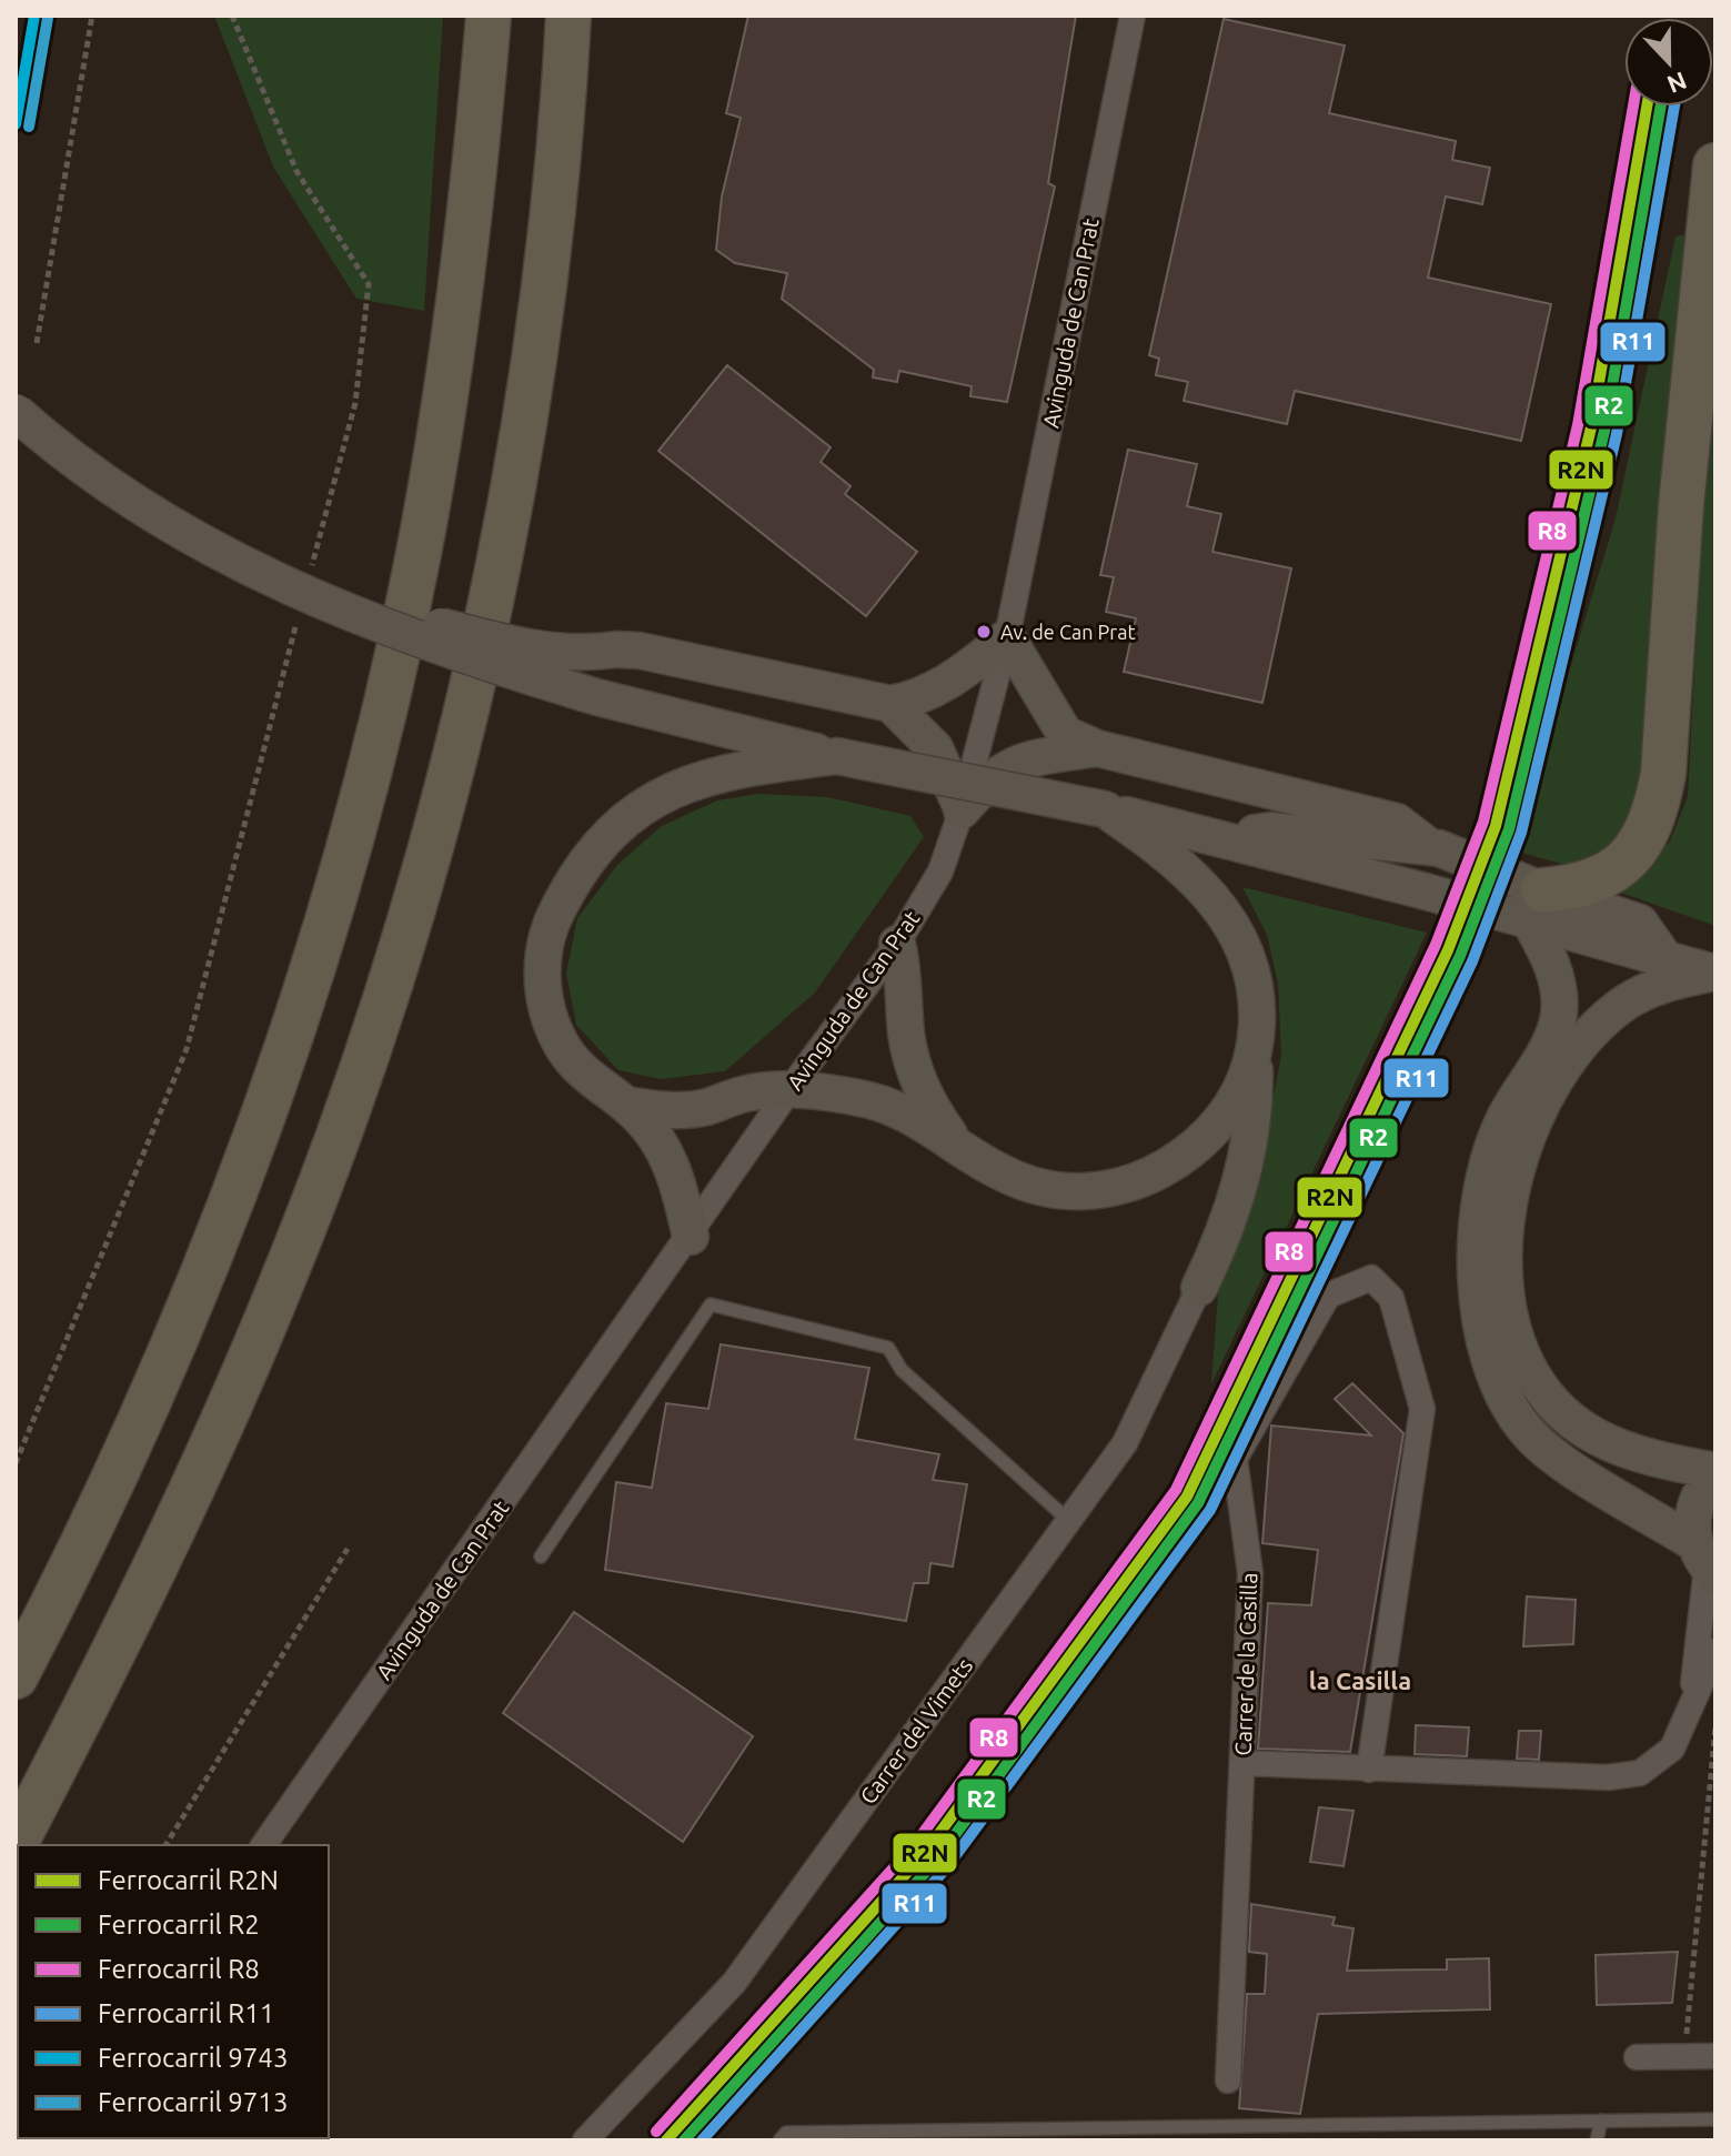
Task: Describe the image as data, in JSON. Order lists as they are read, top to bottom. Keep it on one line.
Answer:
{"streets":{"street":["Avinguda de Can Prat","Carrer de la Casilla","Carrer del Vimets"]},"districts":["la Casilla"],"places":["Av. de Can Prat"],"lines":["rail line 9743","rail line 9713","rail line R2N","rail line R2","rail line R8","rail line R11"],"legend":["Ferrocarril R2N","Ferrocarril R2","Ferrocarril R8","Ferrocarril R11","Ferrocarril 9743","Ferrocarril 9713"],"north":"bottom"}
